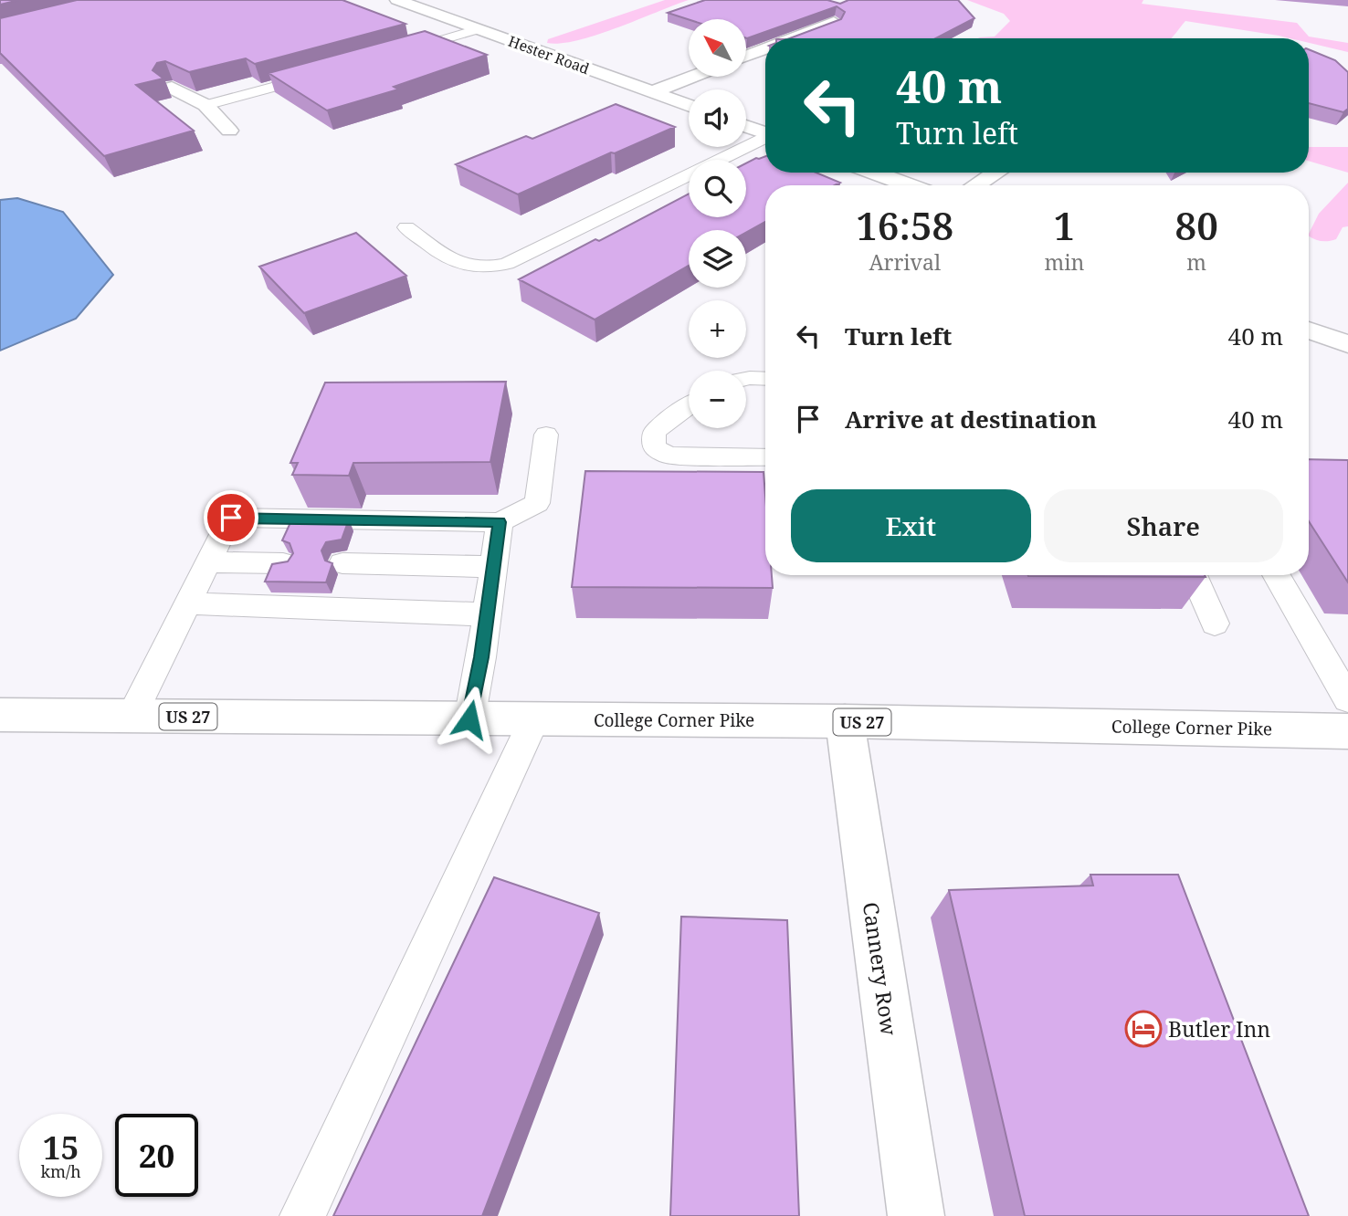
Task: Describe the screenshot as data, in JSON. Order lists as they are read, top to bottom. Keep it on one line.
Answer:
{"streets":{"main road":["Hester Road","US 27","College Corner Pike","Cannery Row"]},"crossings":[["College Corner Pike","Cannery Row"]],"places":{"hotel":["Butler Inn"]},"north":"top left","page":{"map_buttons":["+","−"],"turn":["40 m","Turn left"],"eta":["16:58","Arrival","1","min","80","m"],"list":[{"name":"Turn left","value":"40 m"},{"name":"Arrive at destination","value":"40 m"}],"buttons":["Exit","Share"],"speed":"15 km/h","limit":"20"}}
